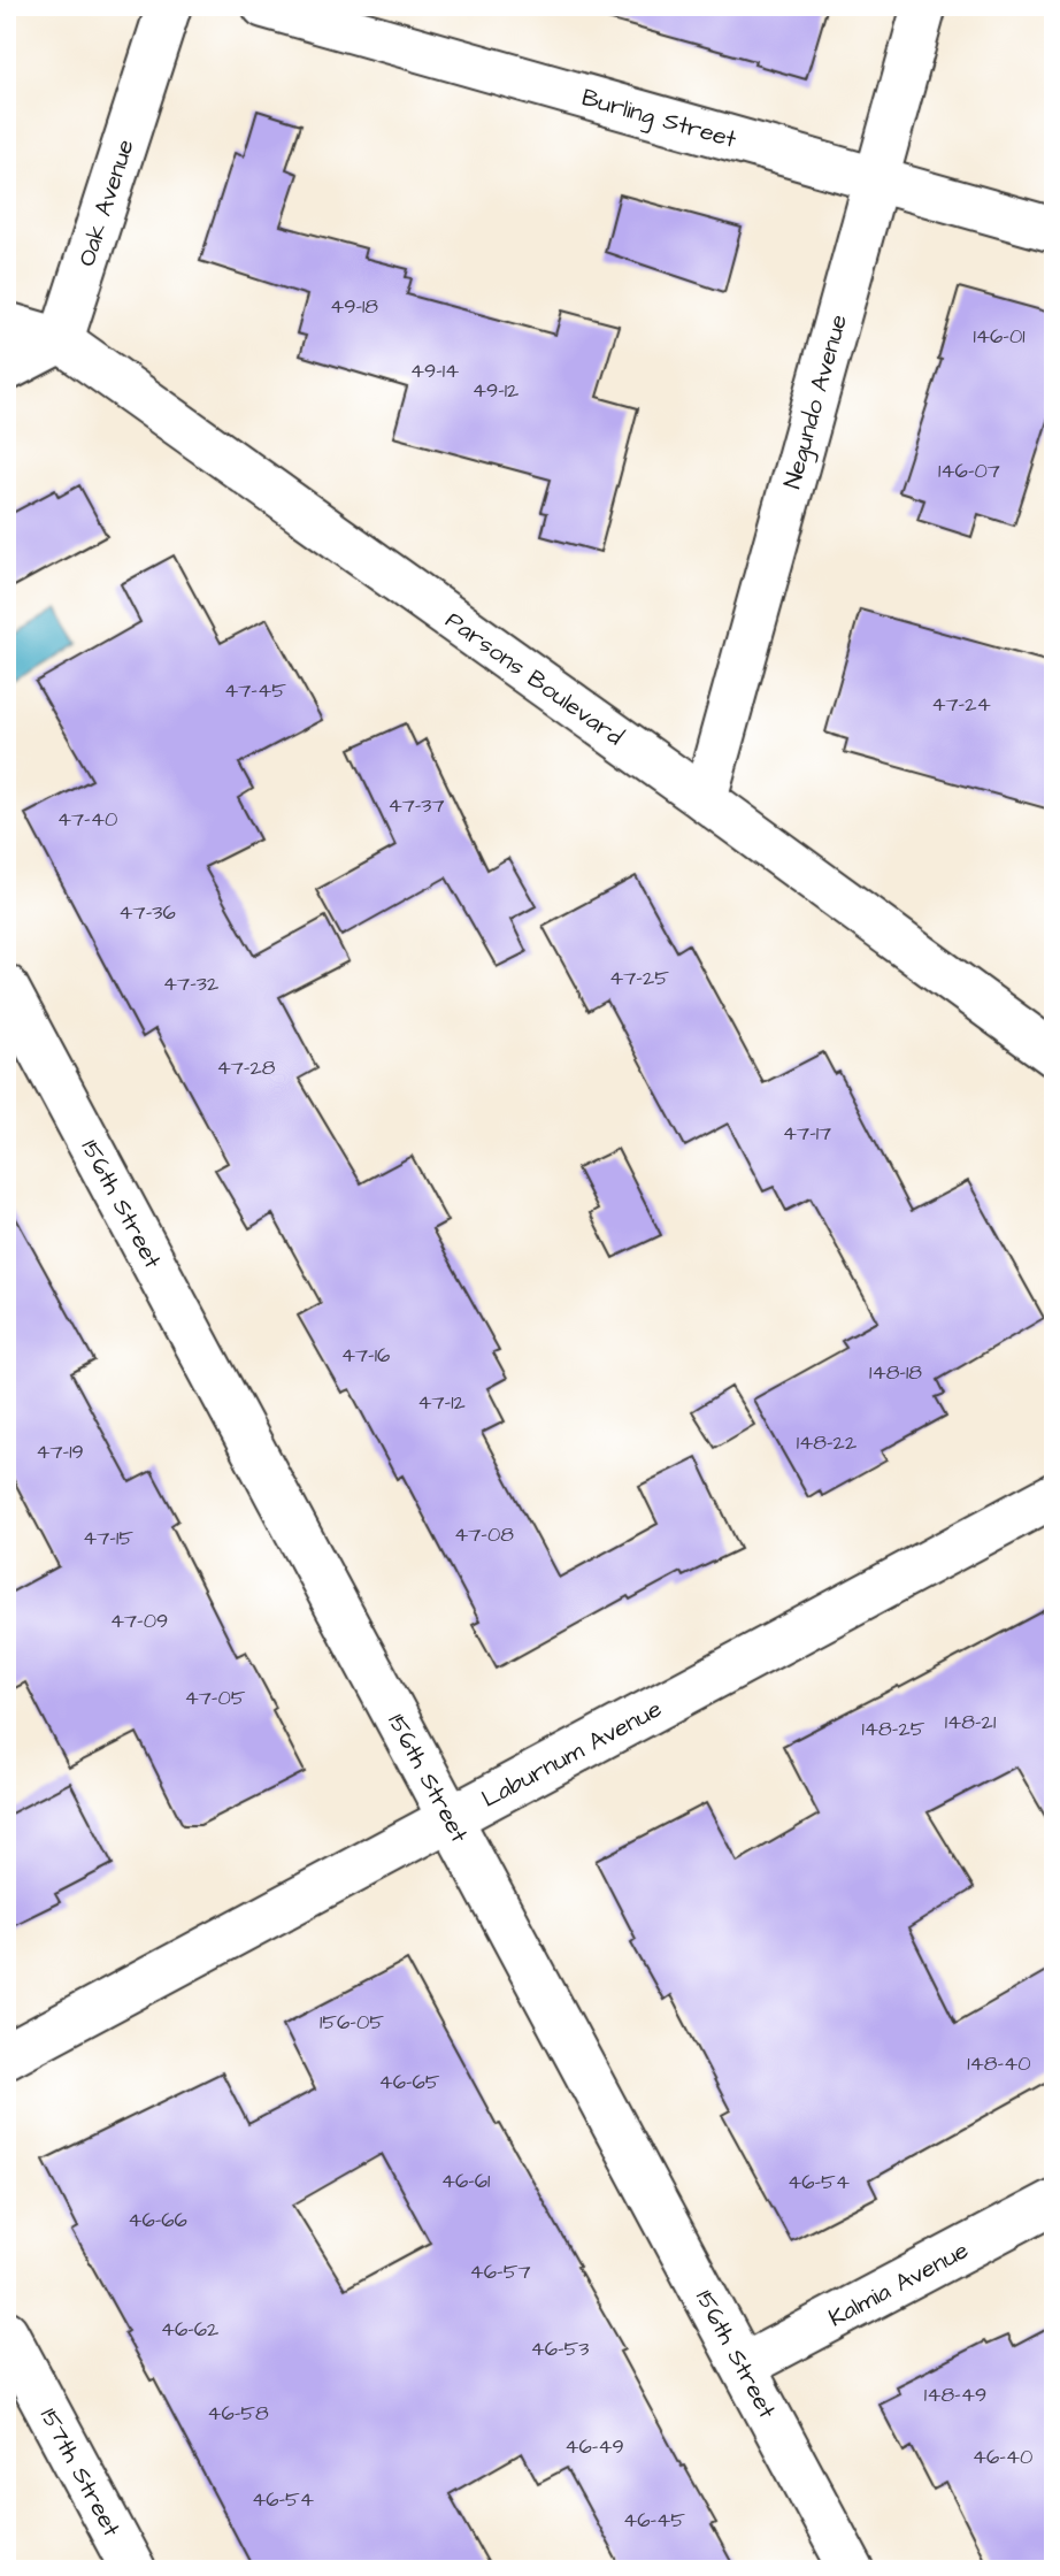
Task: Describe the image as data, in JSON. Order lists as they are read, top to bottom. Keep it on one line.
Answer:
{"streets":{"street":["Burling Street","Oak Avenue","Negundo Avenue","Parsons Boulevard","156th Street","Laburnum Avenue","Kalmia Avenue","157th Street"]},"crossings":[["Burling Street","Negundo Avenue"],["Oak Avenue","Parsons Boulevard"],["Negundo Avenue","Parsons Boulevard"],["156th Street","Laburnum Avenue"],["156th Street","Kalmia Avenue"]],"house_numbers":["49-18","146-01","49-14","49-12","146-07","47-45","47-24","47-37","47-40","47-36","47-25","47-32","47-28","47-17","47-16","148-18","47-12","148-22","47-19","47-08","47-15","47-09","47-05","148-21","148-25","156-05","148-40","46-65","46-61","46-54","46-66","46-57","46-62","46-53","148-49","46-58","46-49","46-40","46-54","46-45"]}
